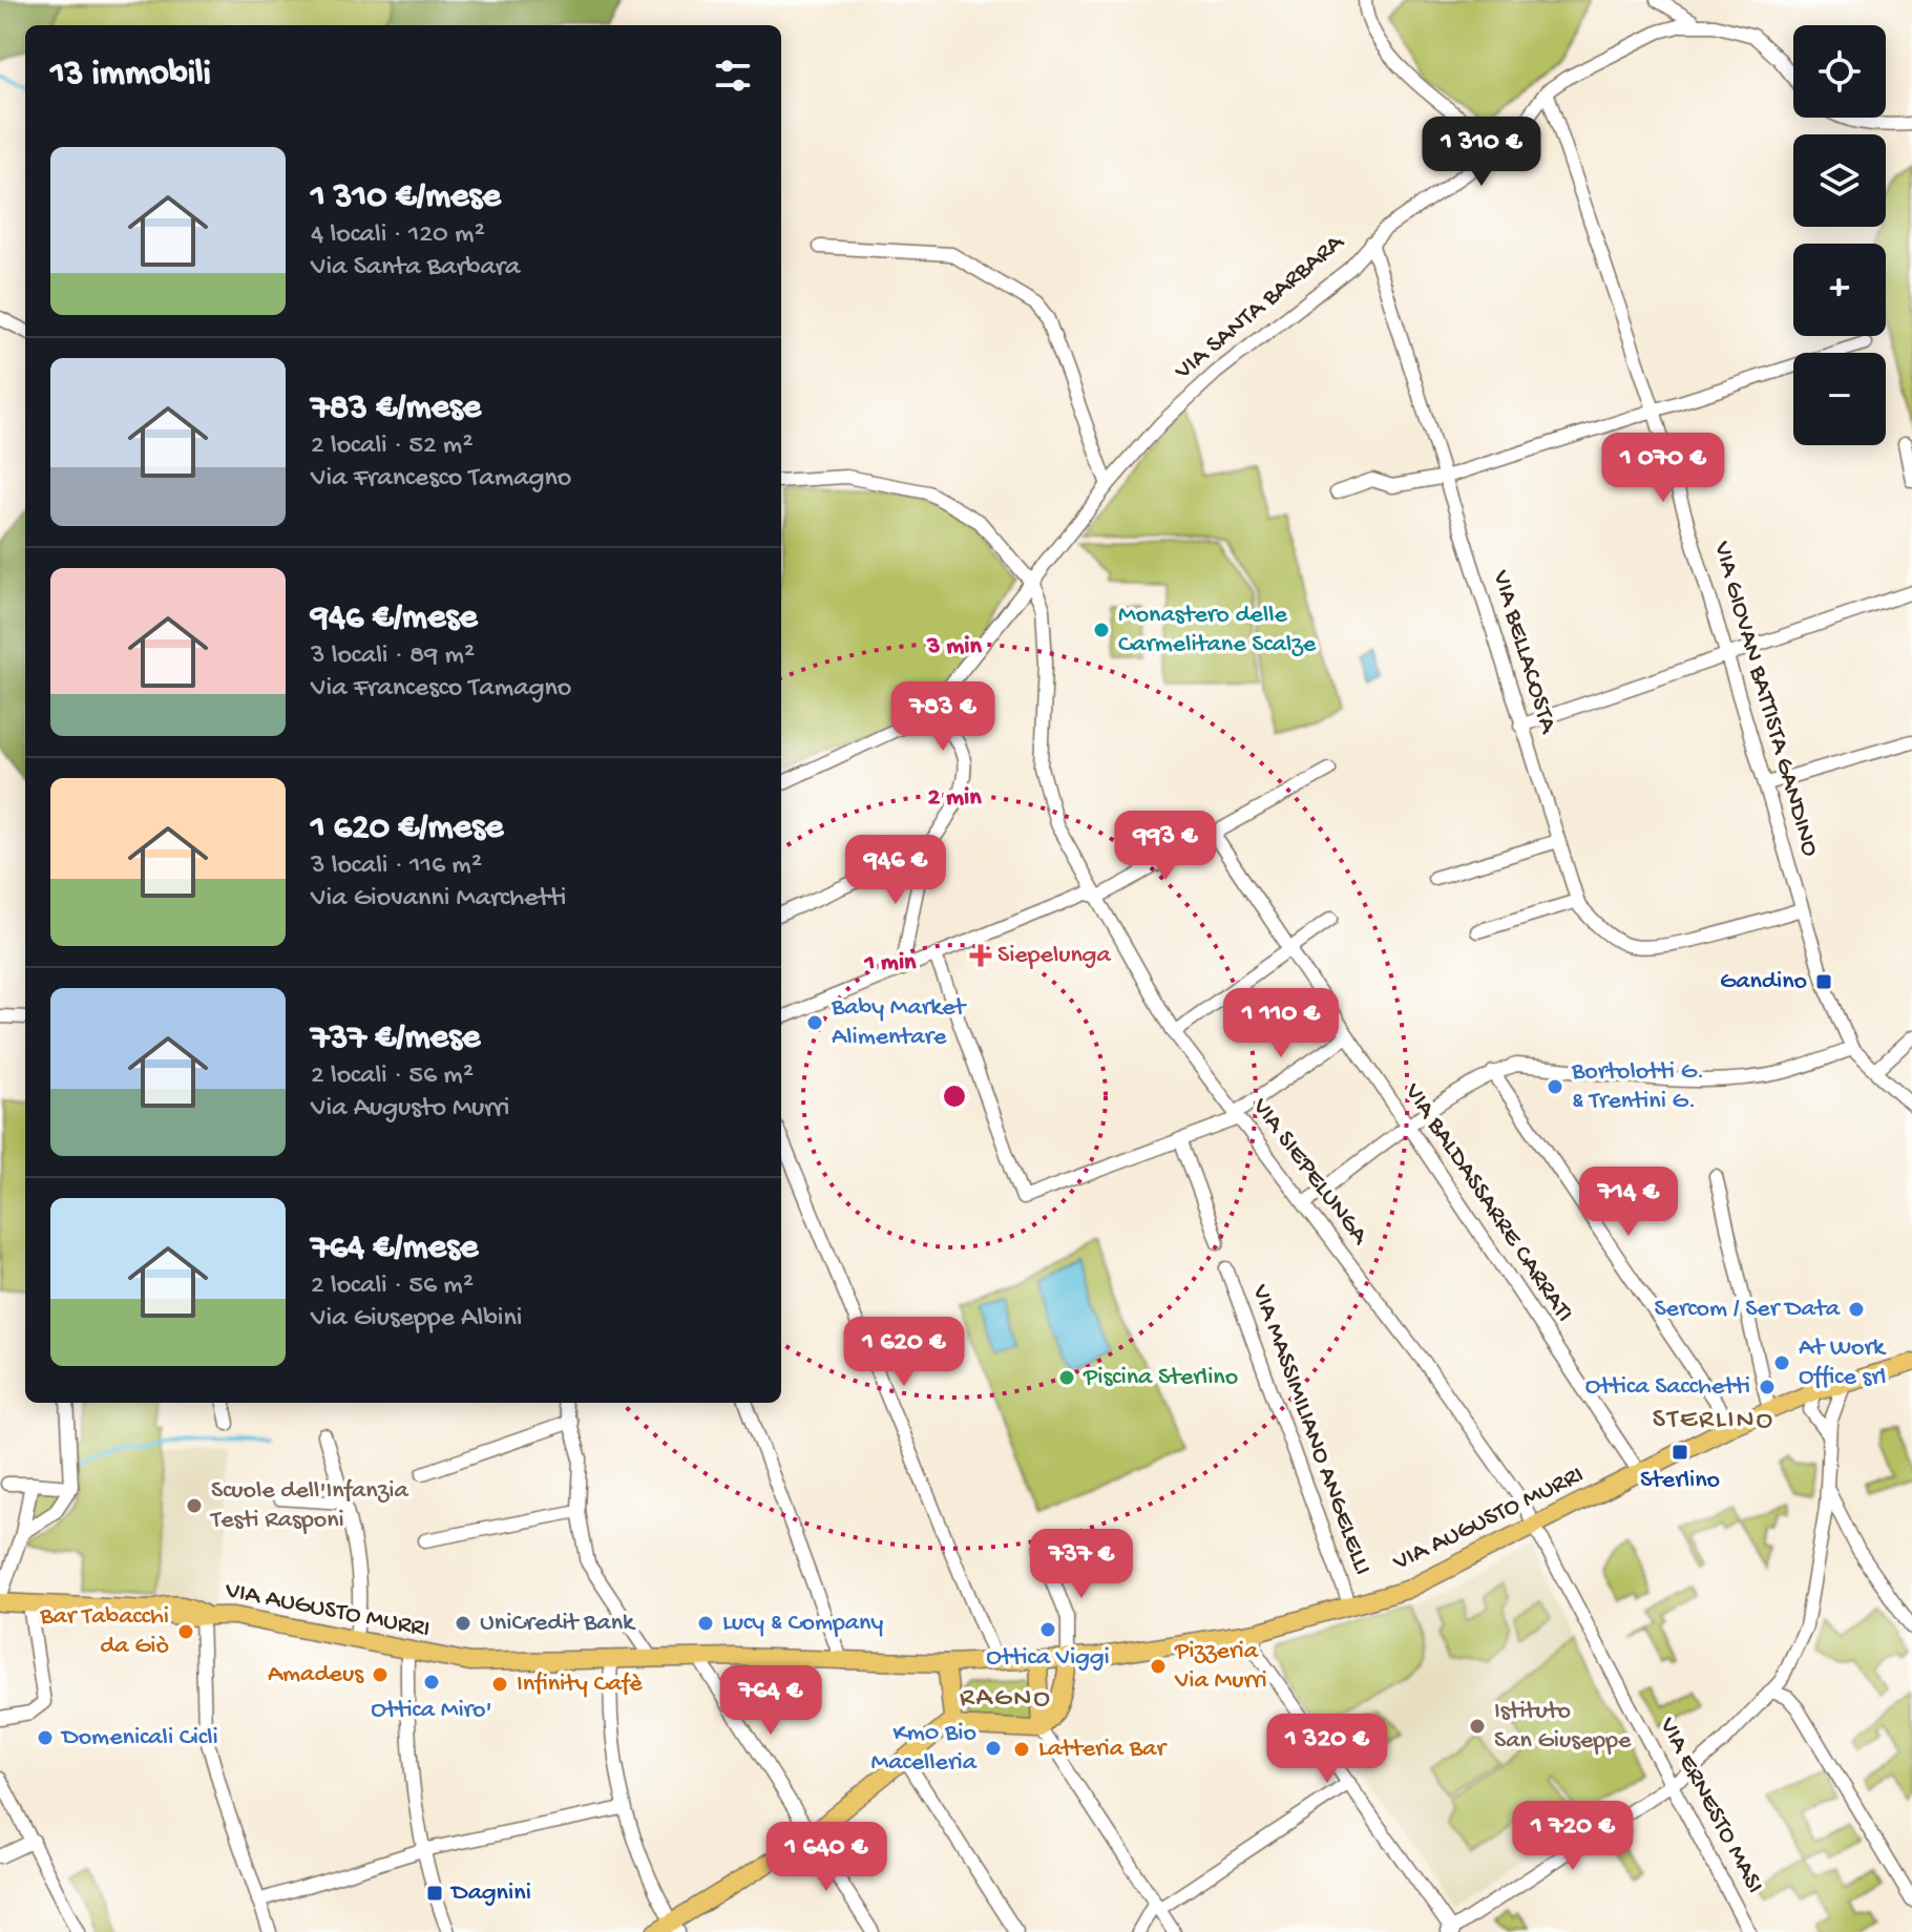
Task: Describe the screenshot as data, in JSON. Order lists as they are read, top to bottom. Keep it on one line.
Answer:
{"streets":{"main road":["VIA AUGUSTO MURRI"],"street":["VIA SANTA BARBARA","VIA BELLACOSTA","VIA GIOVAN BATTISTA GANDINO","VIA SIEPELUNGA","VIA BALDASSARRE CARRATI","VIA MASSIMILIANO ANGELELLI","VIA ERNESTO MASI"]},"crossings":[["VIA SANTA BARBARA","VIA BELLACOSTA"],["VIA SANTA BARBARA","VIA GIOVAN BATTISTA GANDINO"],["VIA SANTA BARBARA","VIA SIEPELUNGA"],["VIA BELLACOSTA","VIA GIOVAN BATTISTA GANDINO"],["VIA SIEPELUNGA","VIA AUGUSTO MURRI"],["VIA SIEPELUNGA","VIA ERNESTO MASI"],["VIA BALDASSARRE CARRATI","VIA AUGUSTO MURRI"],["VIA MASSIMILIANO ANGELELLI","VIA AUGUSTO MURRI"],["VIA AUGUSTO MURRI","VIA ERNESTO MASI"]],"districts":["STERLINO","RAGNO"],"places":{"other":["Monastero delle Carmelitane Scalze","Baby Market Alimentare","Bortolotti G. & Trentini G.","Sercom / Ser Data","At Work Office srl","Piscina Sterlino","Ottica Sacchetti","Scuole dell'Infanzia Testi Rasponi","UniCredit Bank","Lucy & Company","Ottica Viggi","Bar Tabacchi da Giò","Pizzeria Via Murri","Amadeus","Ottica Miro'","Infinity Cafè","Istituto San Giuseppe","Domenicali Cicli","Km0 Bio Macelleria","Latteria Bar"],"health":["Siepelunga"],"transit":["Gandino","Sterlino","Dagnini"]},"page":{"map_buttons":["+","−"],"heading":"13 immobili","price":["1 310 €","1 070 €","783 €","993 €","946 €","1 110 €","714 €","1 620 €","737 €","764 €","1 320 €","1 720 €","1 640 €"],"list":[{"name":"1 310 €/mese","note":"4 locali · 120 m² · Via Santa Barbara"},{"name":"783 €/mese","note":"2 locali · 52 m² · Via Francesco Tamagno"},{"name":"946 €/mese","note":"3 locali · 89 m² · Via Francesco Tamagno"},{"name":"1 620 €/mese","note":"3 locali · 116 m² · Via Giovanni Marchetti"},{"name":"737 €/mese","note":"2 locali · 56 m² · Via Augusto Murri"},{"name":"764 €/mese","note":"2 locali · 56 m² · Via Giuseppe Albini"}]},"rings":["3 min","2 min","1 min"]}
